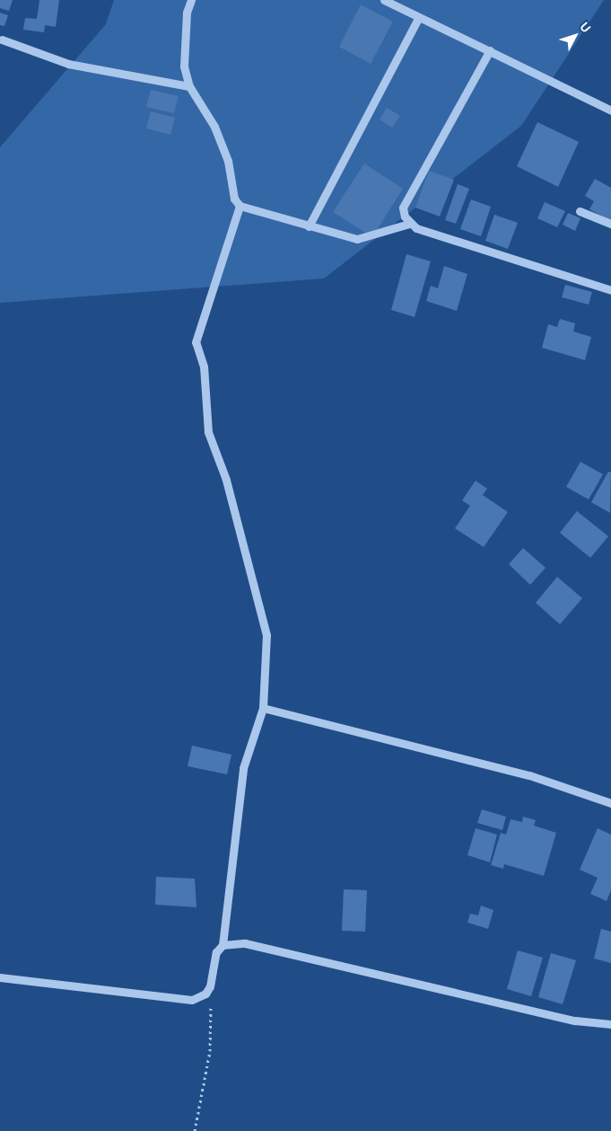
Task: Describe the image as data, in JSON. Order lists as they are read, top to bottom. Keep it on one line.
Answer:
{"north":"top right"}
